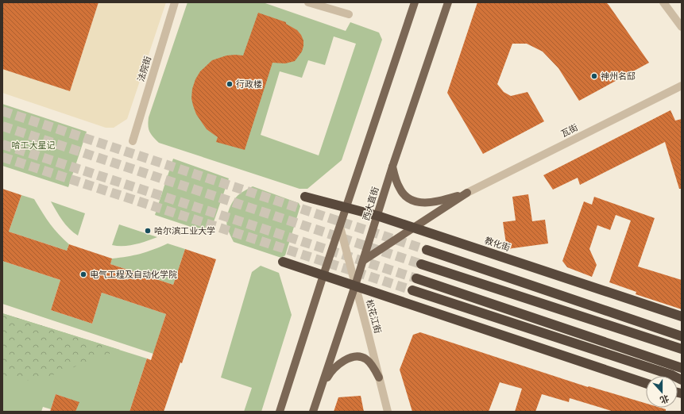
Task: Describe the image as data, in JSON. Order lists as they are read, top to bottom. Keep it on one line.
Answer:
{"streets":{"highway":["教化街"],"main road":["西大直街"],"street":["法院街","瓦街","松花江街"]},"crossings":[["西大直街","教化街"],["西大直街","松花江街"]],"parks":["哈工大星记"],"places":["神州名邸","行政楼","哈尔滨工业大学","电气工程及自动化学院"],"north":"bottom"}
